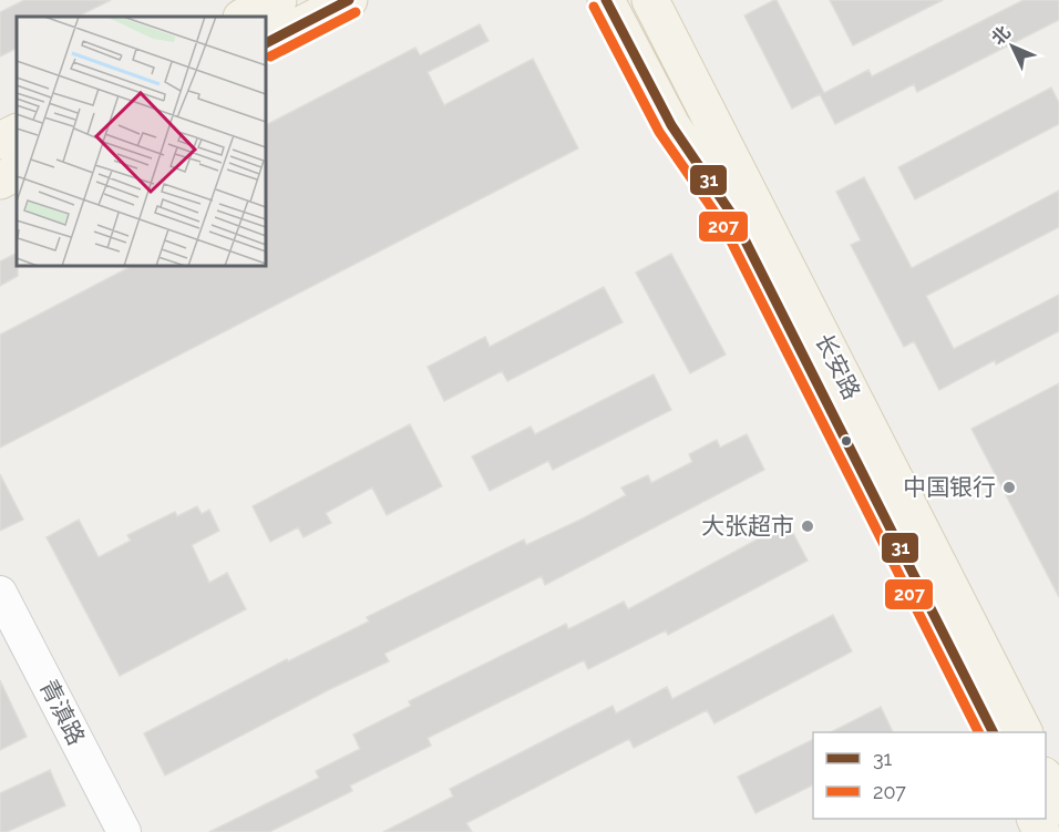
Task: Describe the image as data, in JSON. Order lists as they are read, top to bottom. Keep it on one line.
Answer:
{"streets":{"main road":["长安路"],"street":["青滇路"]},"places":["中国银行","大张超市"],"lines":["transit line 31","transit line 207"],"legend":["31","207"],"north":"top left"}
